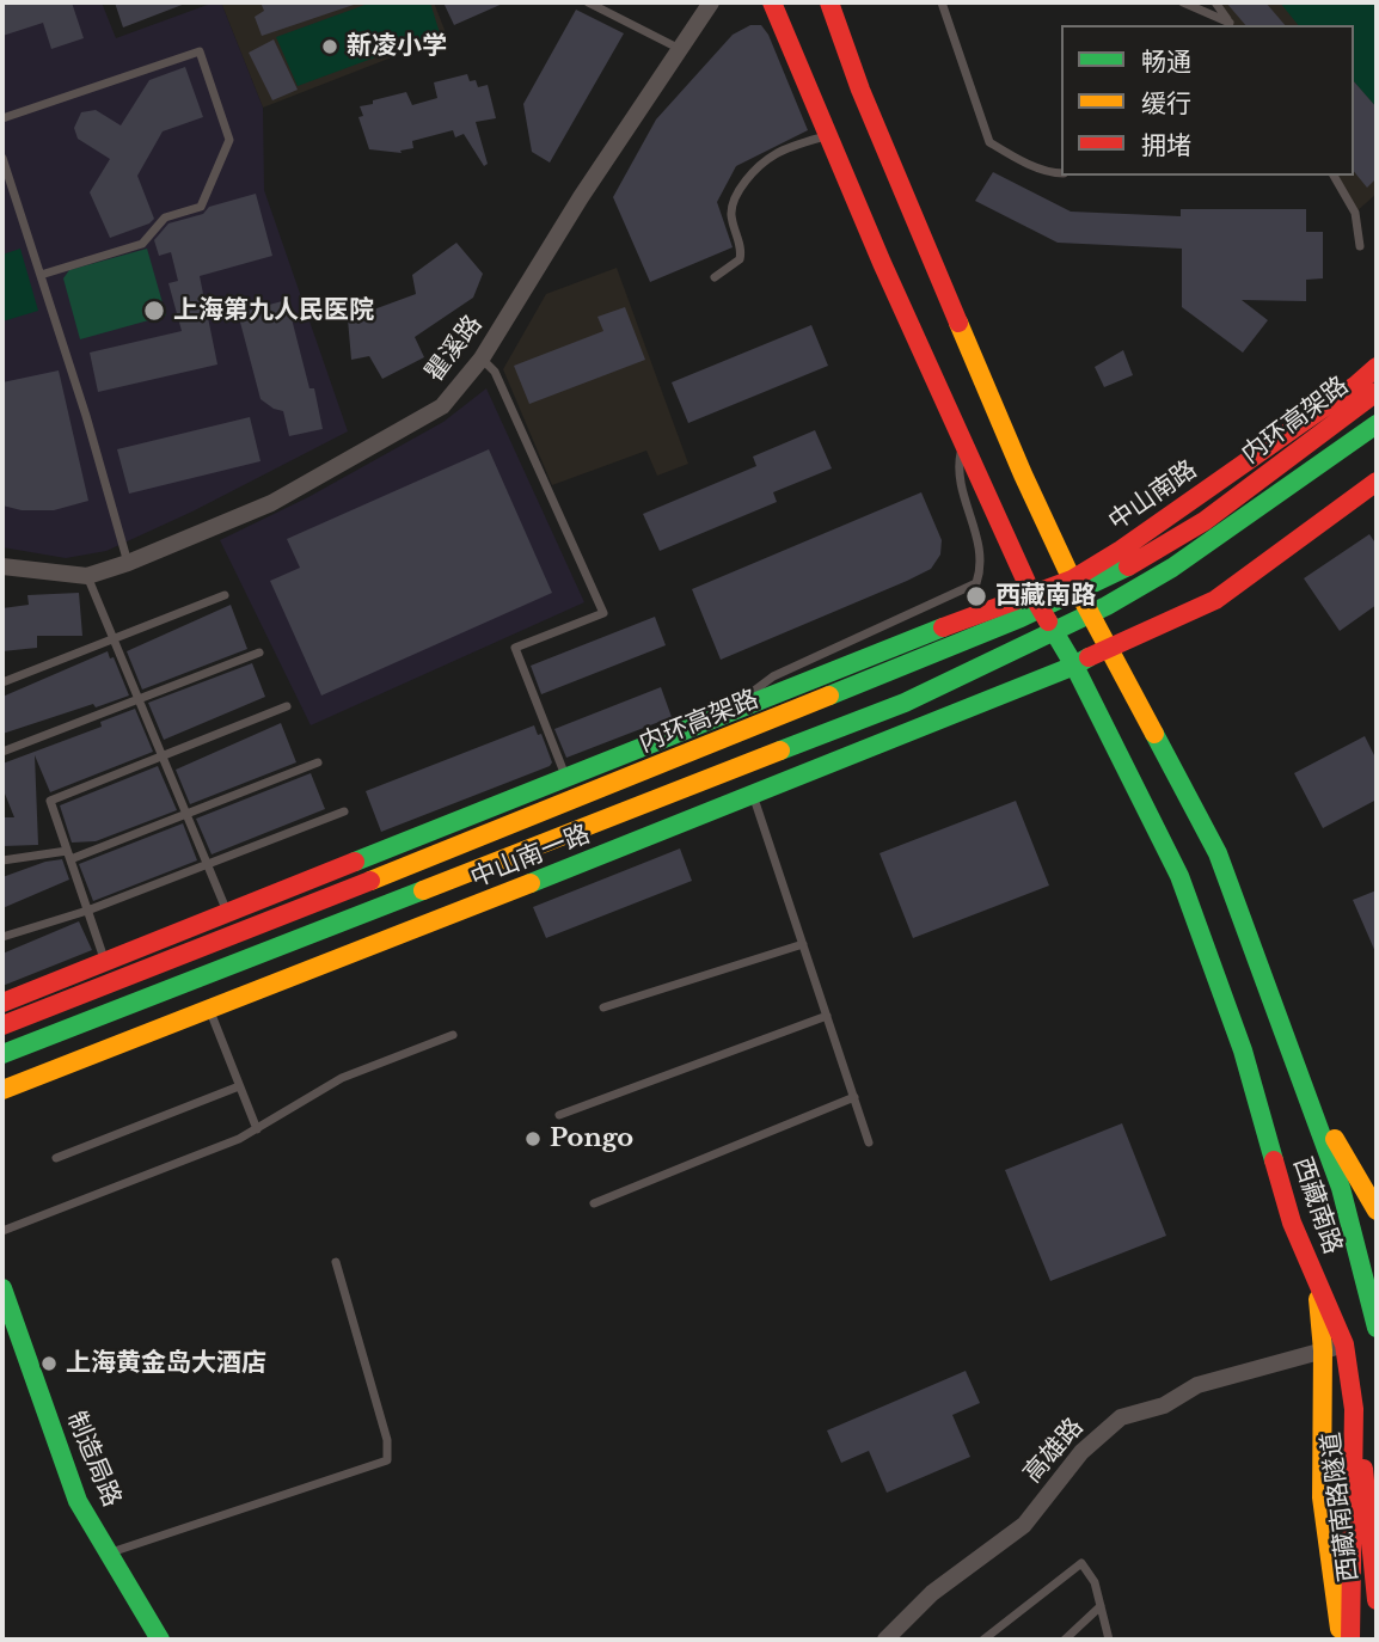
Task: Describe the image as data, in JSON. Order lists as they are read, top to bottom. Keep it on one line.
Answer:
{"streets":{"main road":["内环高架路","中山南路","中山南一路","西藏南路","制造局路","西藏南路隧道"],"street":["瞿溪路","高雄路"]},"crossings":[["中山南路","西藏南路"],["中山南一路","西藏南路"],["西藏南路","高雄路"],["西藏南路","西藏南路隧道"]],"places":["新凌小学","上海第九人民医院","西藏南路","Pongo","上海黄金岛大酒店"],"legend":["畅通","缓行","拥堵"]}
